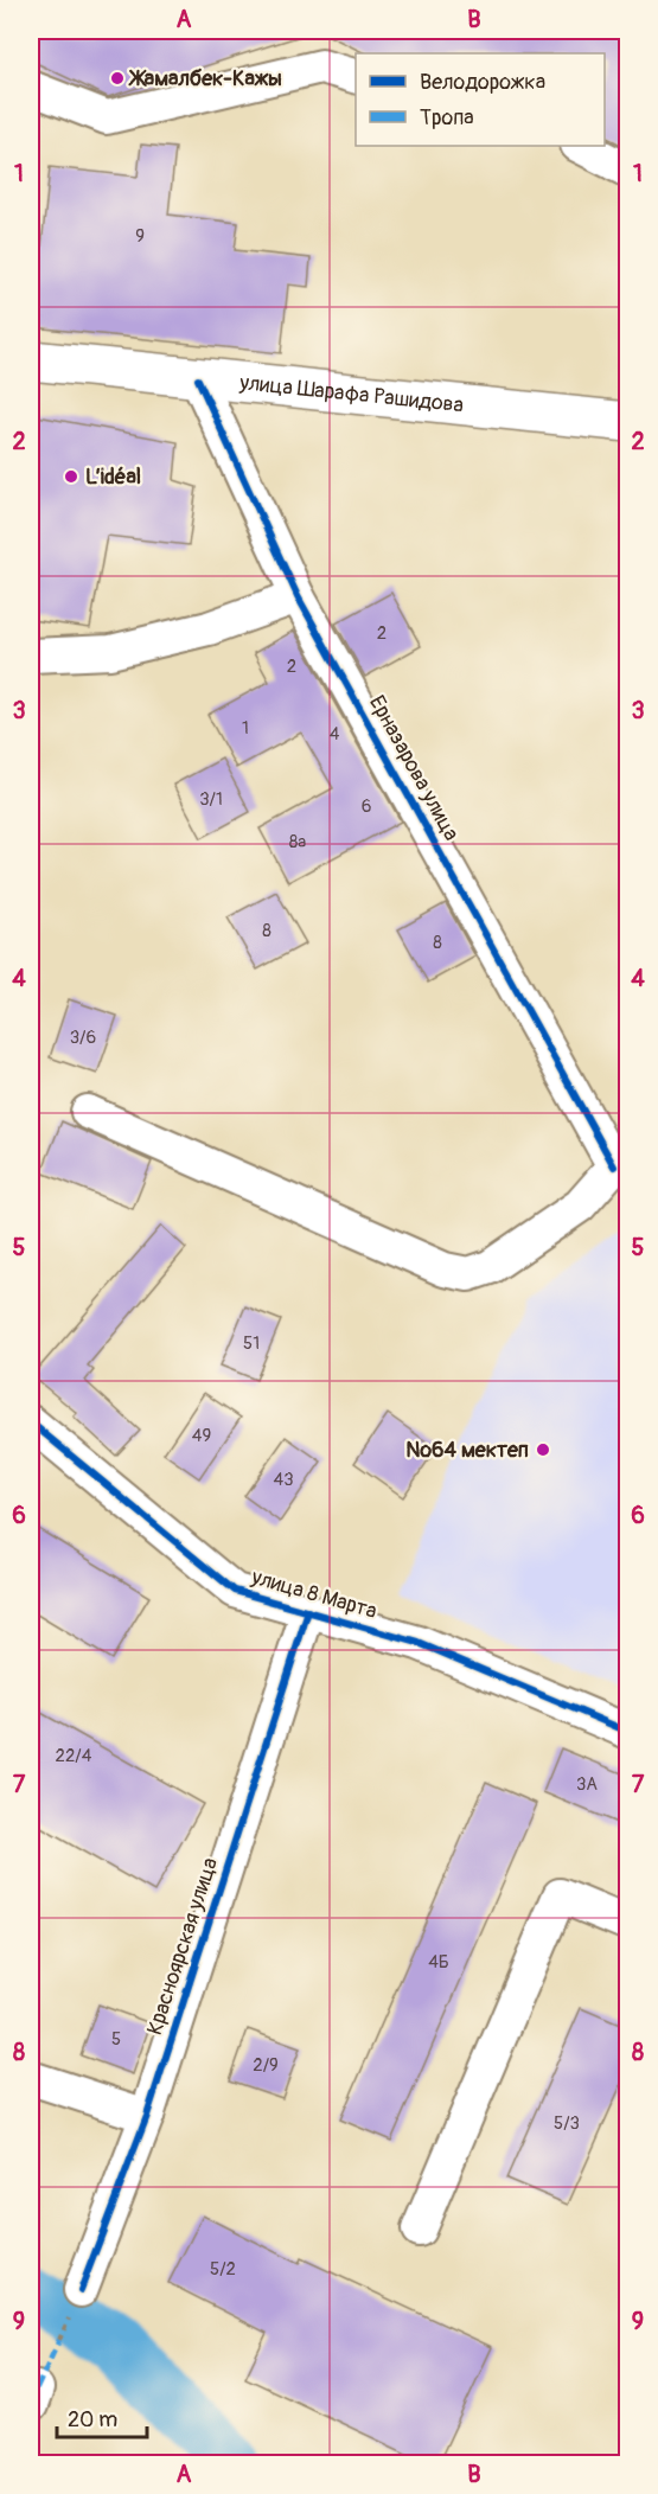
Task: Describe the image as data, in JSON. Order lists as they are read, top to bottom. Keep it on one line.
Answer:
{"streets":{"main road":["улица Шарафа Рашидова"],"street":["Ерназарова улица","улица 8 Марта","Красноярская улица"]},"crossings":[["улица Шарафа Рашидова","Ерназарова улица"],["улица 8 Марта","Красноярская улица"]],"places":["Жамалбек-Кажы","L’idéal","№64 мектеп"],"house_numbers":["9","2","2","1","4","3/1","6","8а","8","8","3/6","51","49","43","22/4","3А","4Б","5","2/9","5/3","5/2"],"legend":["Велодорожка","Тропа"],"scale_bar":"20 m","grid":{"columns":["A","B"],"rows":["1","2","3","4","5","6","7","8","9"]}}
